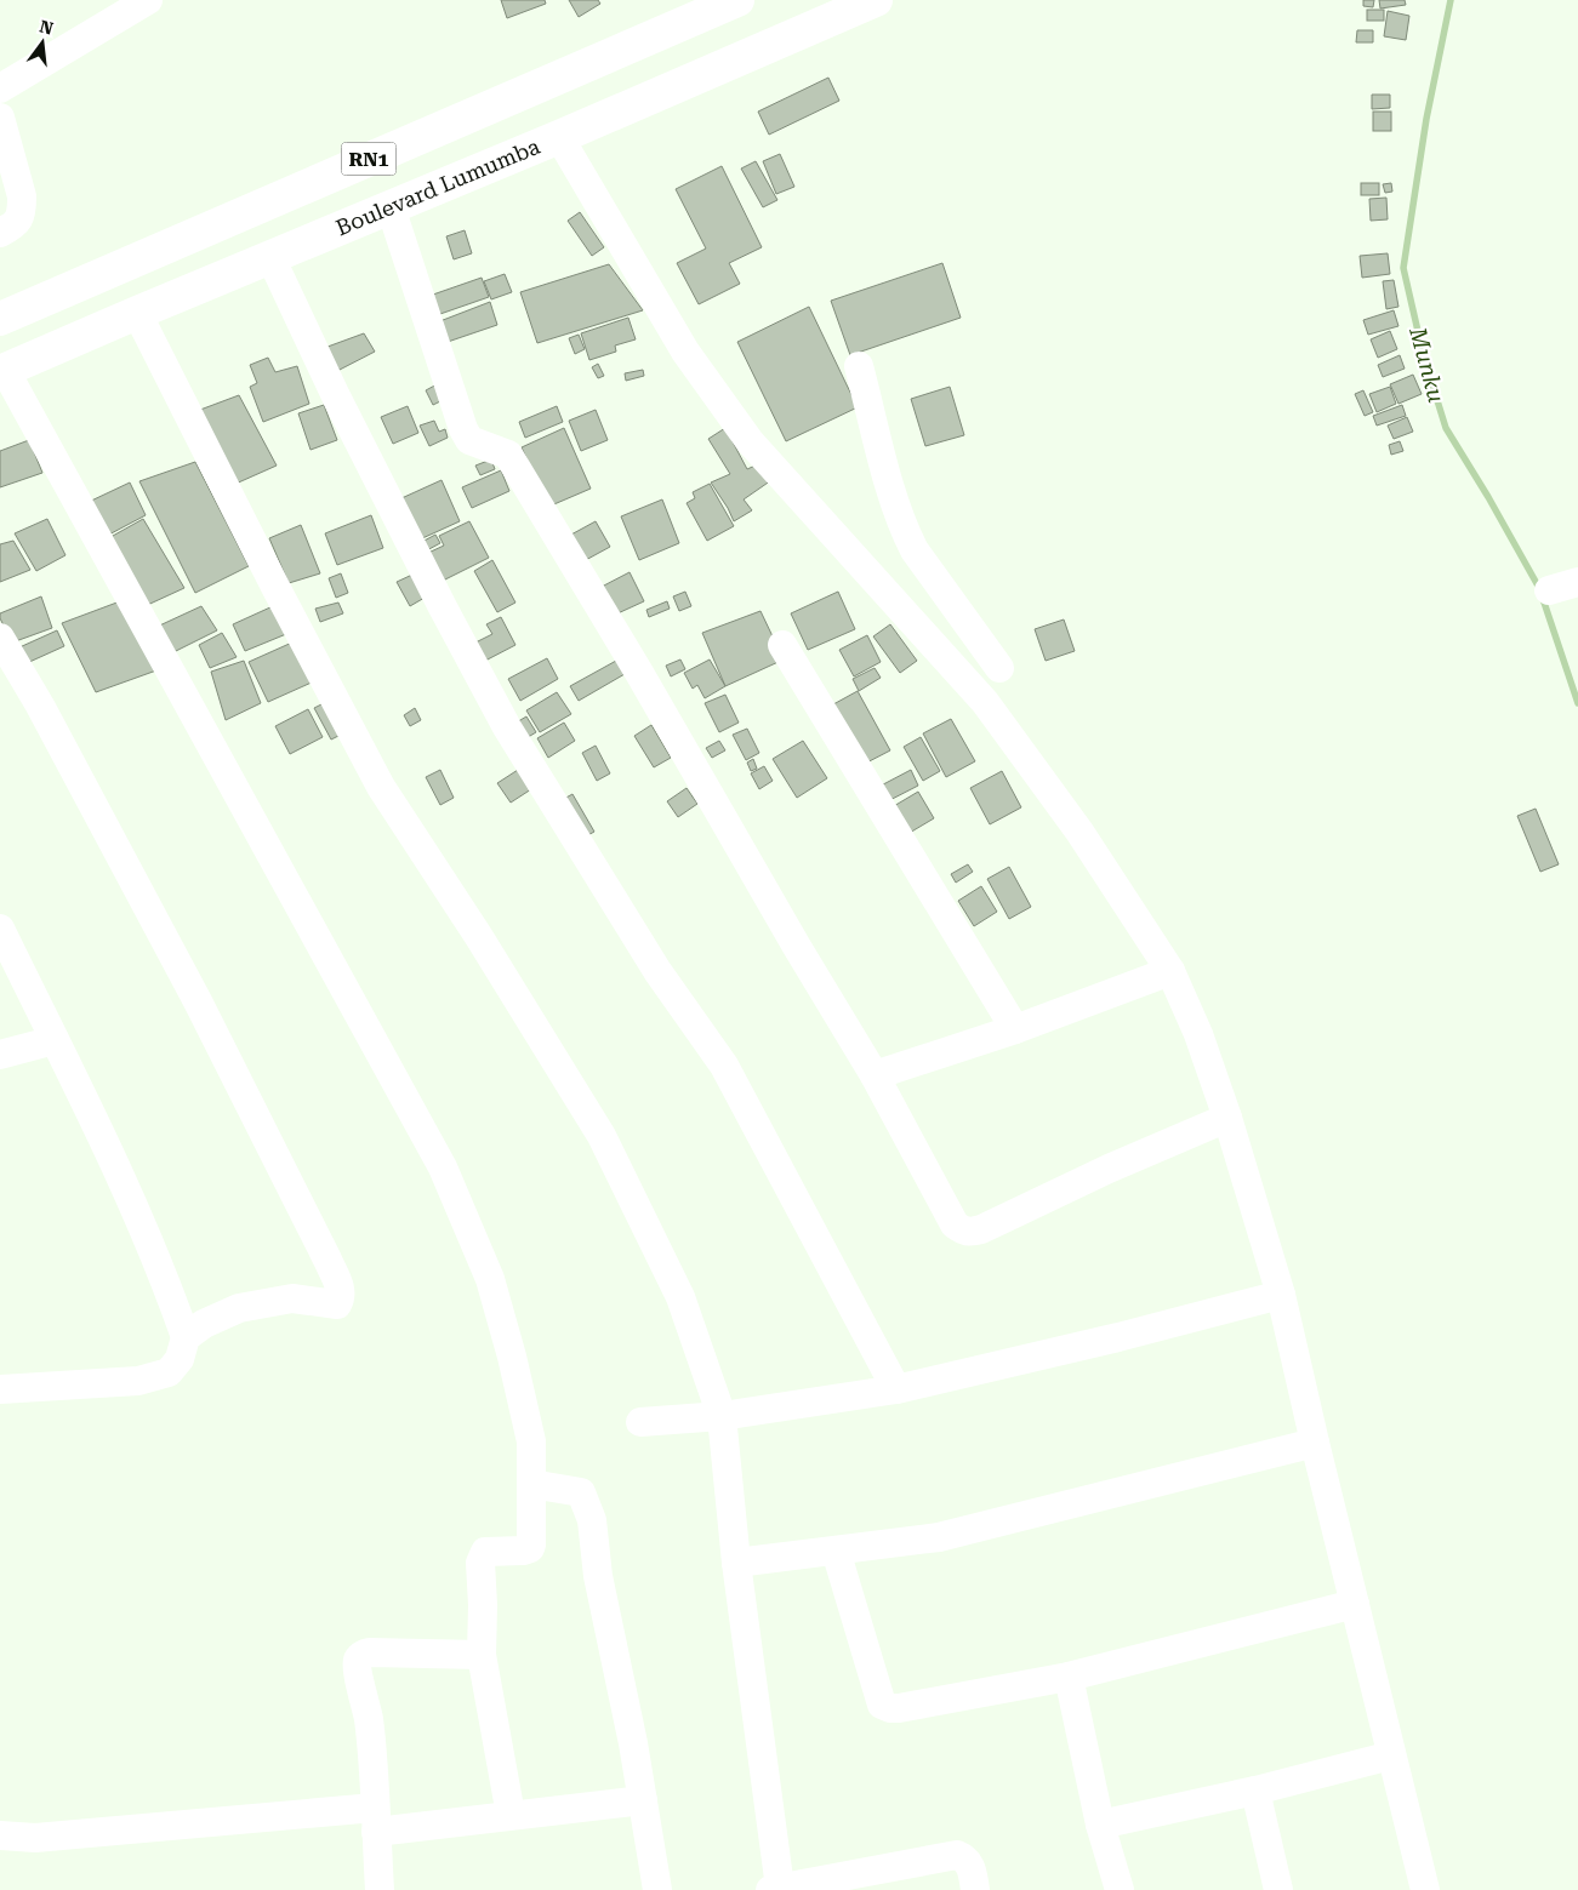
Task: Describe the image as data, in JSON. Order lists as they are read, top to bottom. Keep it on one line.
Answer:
{"streets":{"highway":["RN1","Boulevard Lumumba"]},"water":["Munku"],"north":"top"}
